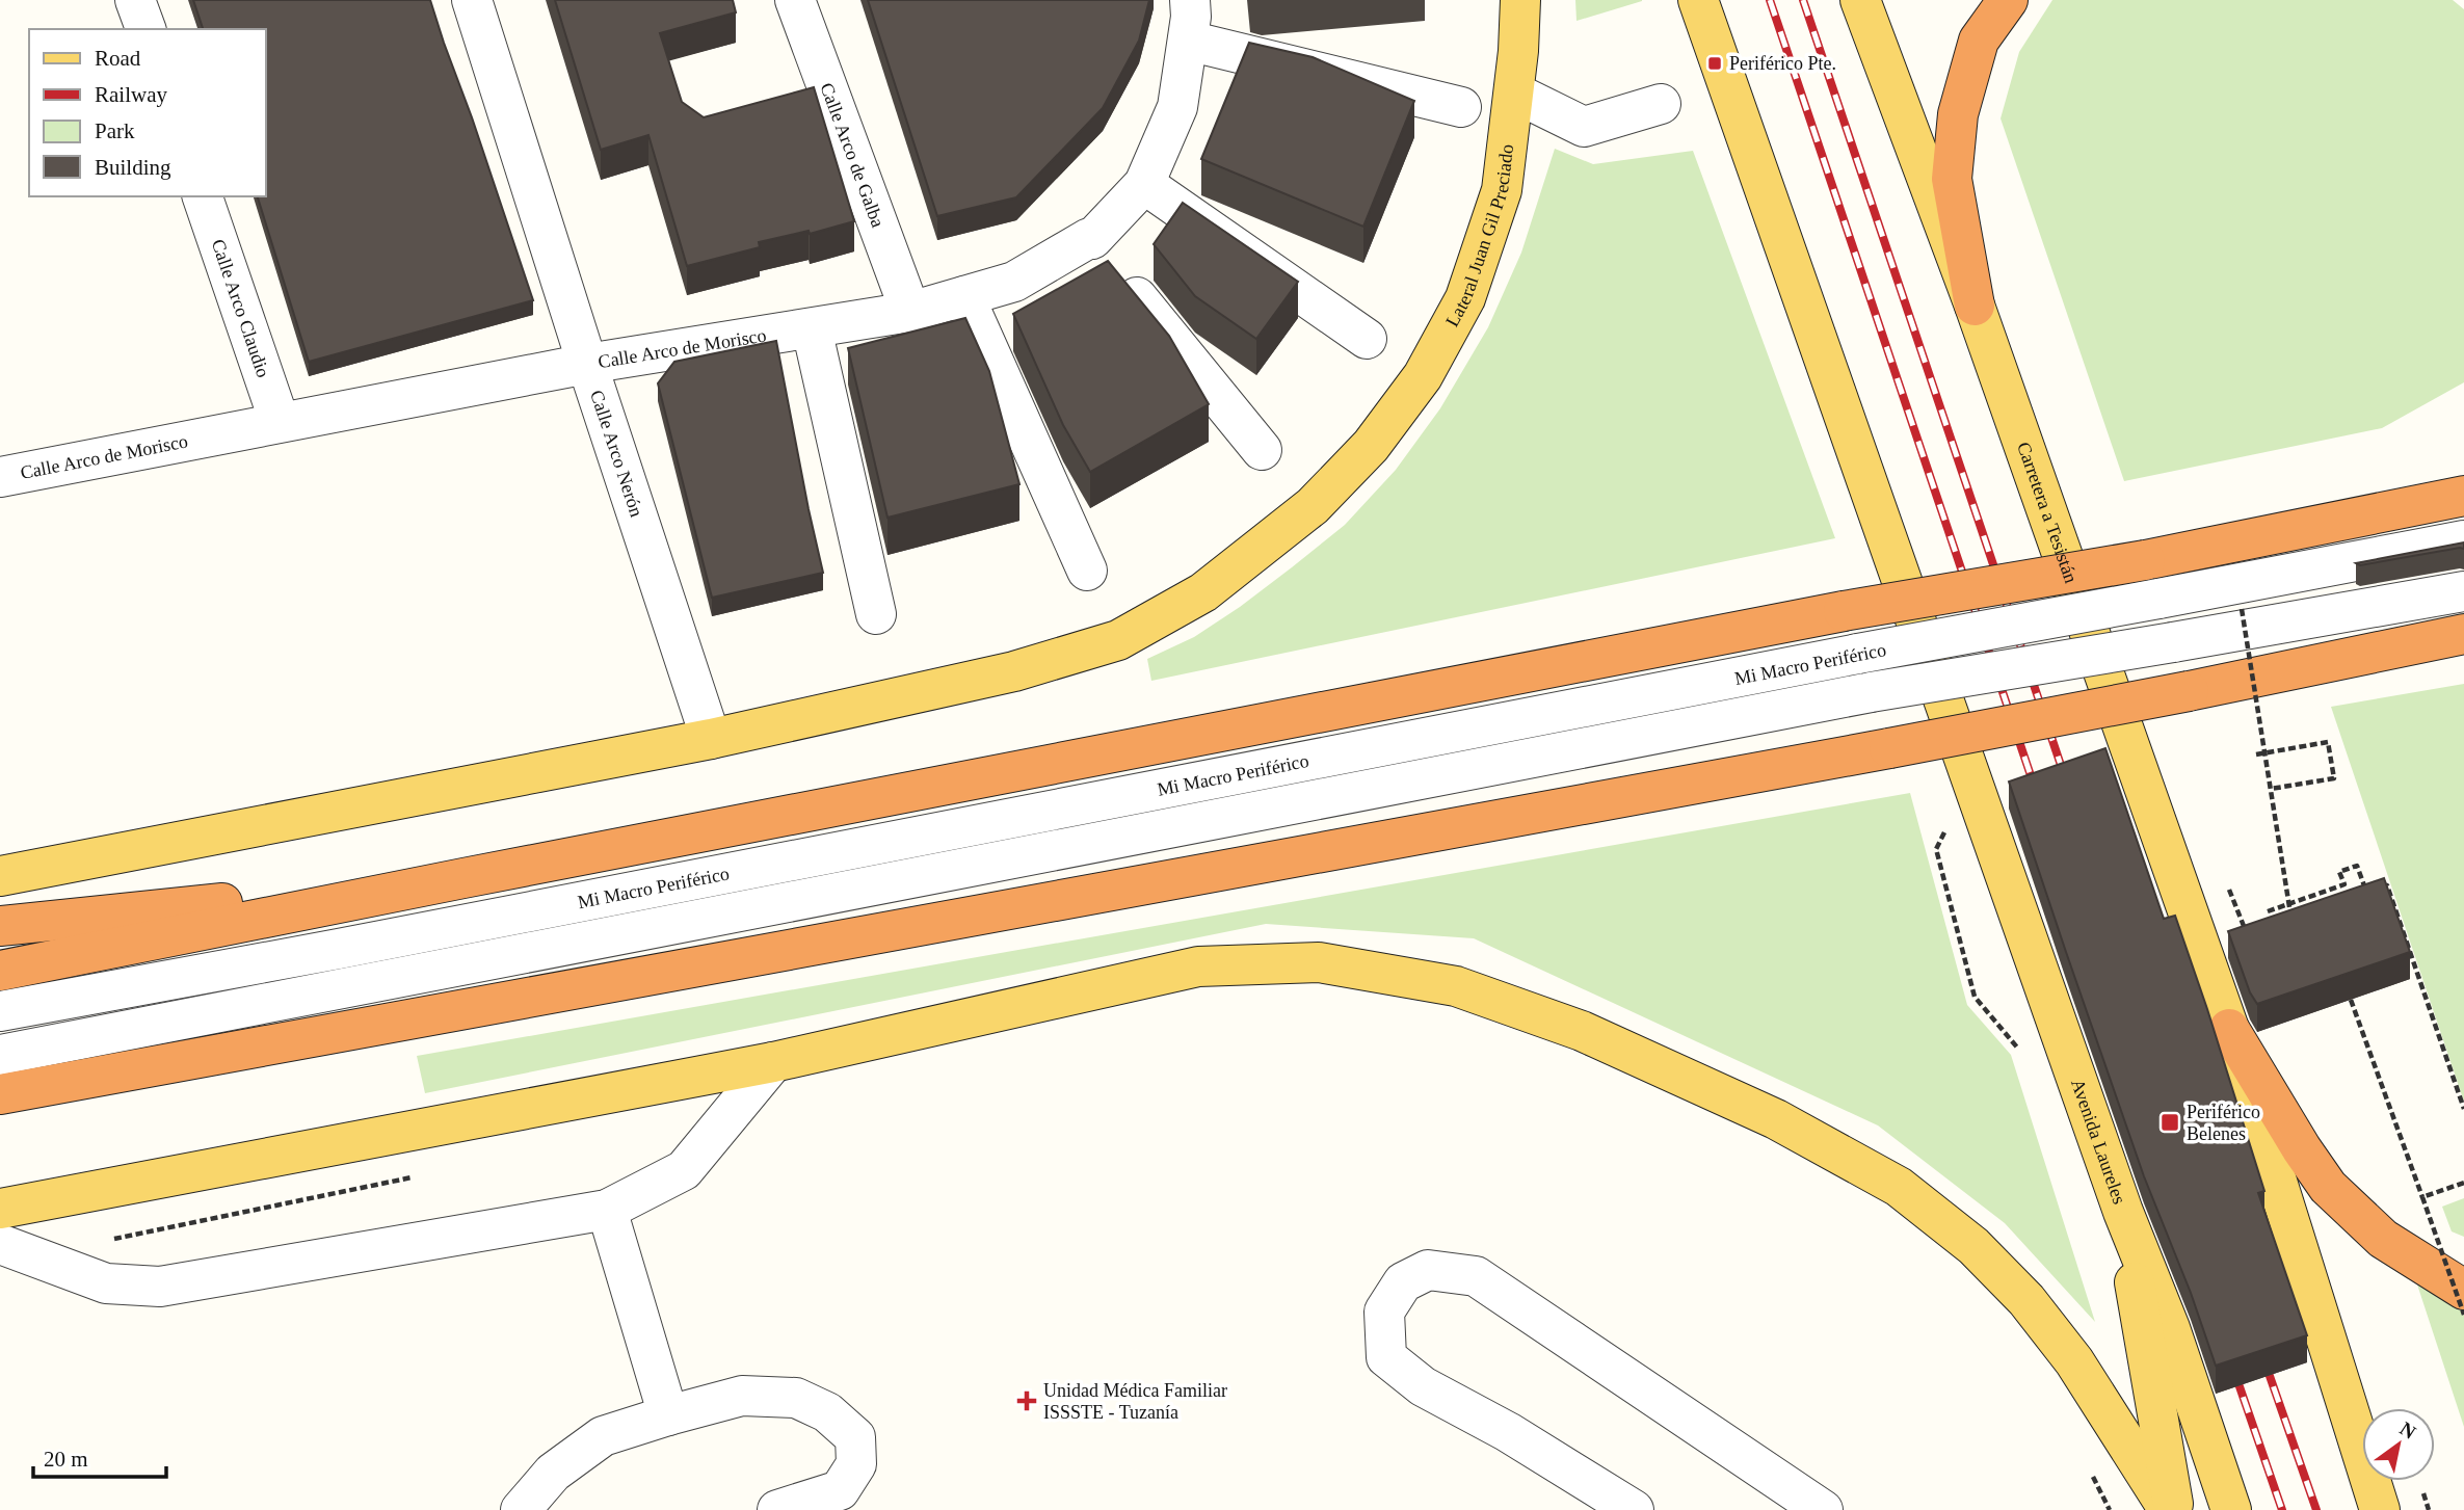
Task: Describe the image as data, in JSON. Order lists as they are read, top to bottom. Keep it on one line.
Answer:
{"streets":{"main road":["Lateral Juan Gil Preciado","Carretera a Tesistán","Avenida Laureles"],"street":["Calle Arco de Galba","Calle Arco Claudio","Calle Arco de Morisco","Calle Arco Nerón","Mi Macro Periférico"]},"crossings":[["Calle Arco de Galba","Calle Arco de Morisco"],["Lateral Juan Gil Preciado","Calle Arco Nerón"],["Calle Arco Claudio","Calle Arco de Morisco"],["Calle Arco de Morisco","Calle Arco Nerón"]],"places":{"transit":["Periférico Pte.","Periférico Belenes"],"health":["Unidad Médica Familiar ISSSTE - Tuzanía"]},"legend":["Road","Railway","Park","Building"],"scale_bar":"20 m","north":"top right"}
